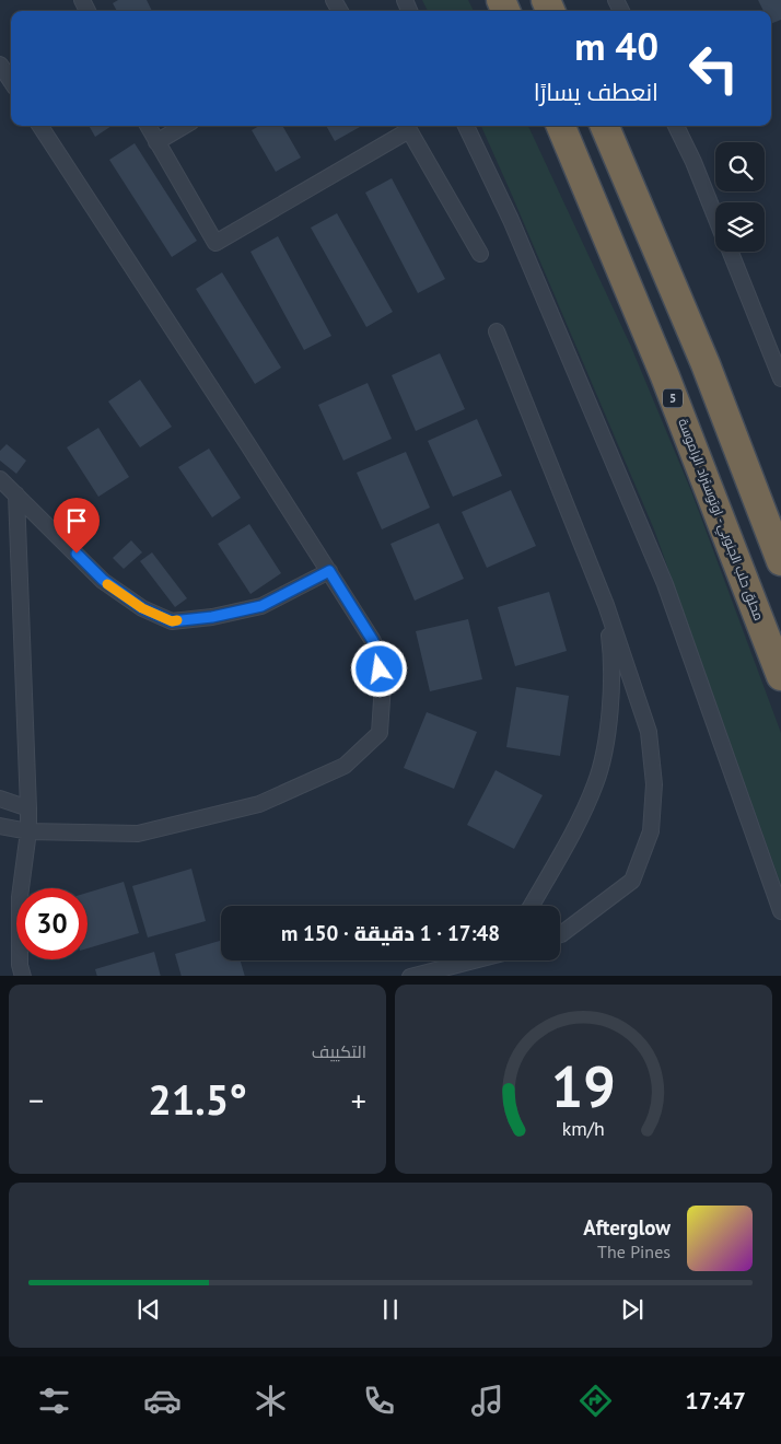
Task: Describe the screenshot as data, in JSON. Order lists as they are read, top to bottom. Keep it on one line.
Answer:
{"streets":{"highway":["5","محلق حلب الجنوبي - اوتوستراد الراموسة"]},"page":{"turn":["40 m","انعطف يسارًا"],"limit":"30","trip":"17:48 · 1 دقيقة · 150 m","tile":"التكييف","heat":["−","21.5°","+"],"song":["Afterglow","The Pines"],"tabs":"17:47","gauge":["19","km/h"]}}
